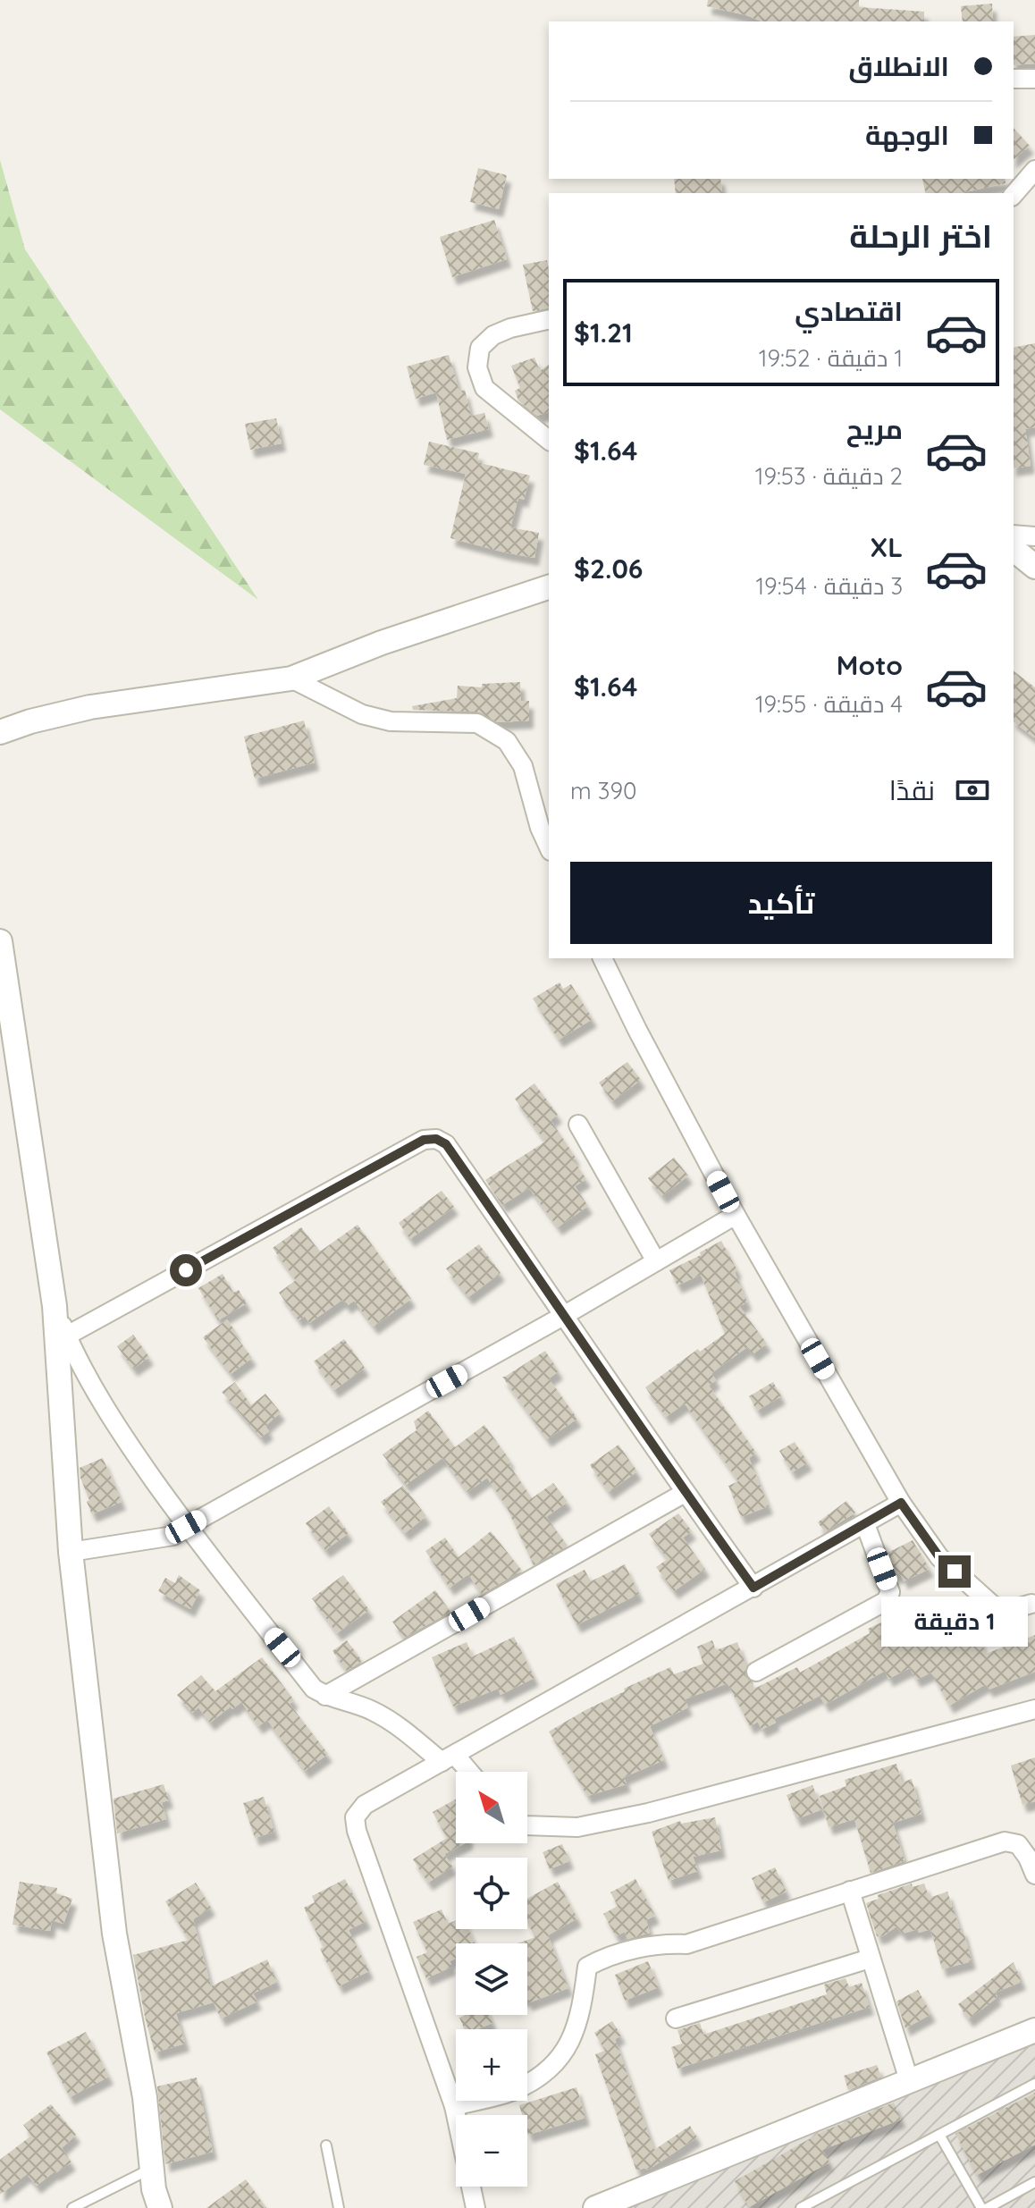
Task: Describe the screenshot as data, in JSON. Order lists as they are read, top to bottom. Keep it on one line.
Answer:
{"north":"top left","page":{"banner":["الانطلاق","الوجهة"],"heading":"اختر الرحلة","list":[{"name":"اقتصادي","note":"1 دقيقة · 19:52","value":"$1.21"},{"name":"مريح","note":"2 دقيقة · 19:53","value":"$1.64"},{"name":"XL","note":"3 دقيقة · 19:54","value":"$2.06"},{"name":"Moto","note":"4 دقيقة · 19:55","value":"$1.64"}],"pay":["نقدًا","390 m"],"buttons":"تأكيد","bubble":"1 دقيقة","map_buttons":["+","−"]}}
